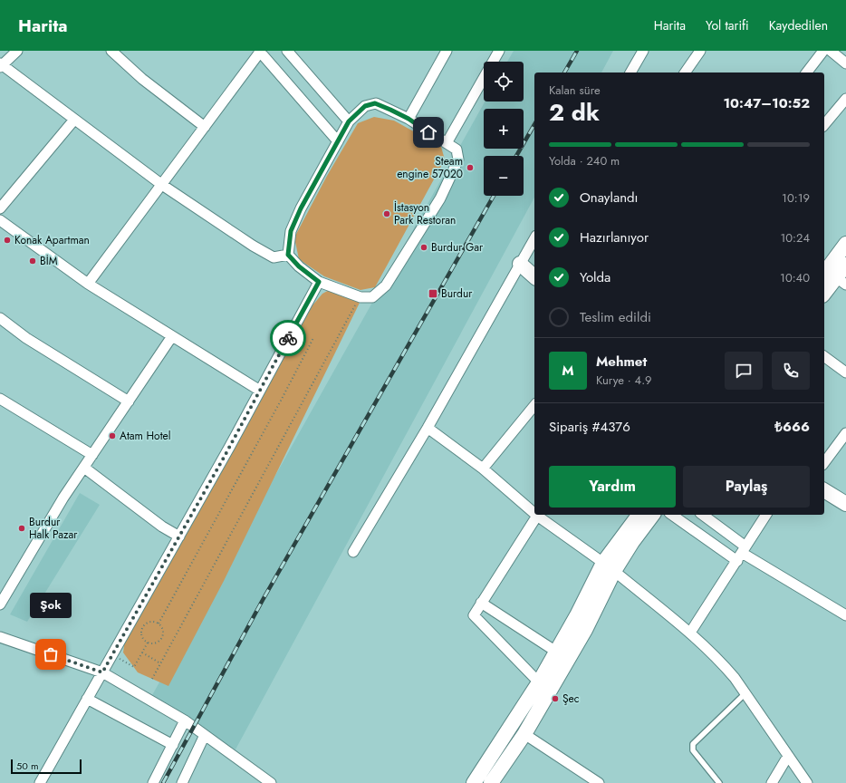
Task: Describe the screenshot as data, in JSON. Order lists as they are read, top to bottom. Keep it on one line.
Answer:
{"places":{"other":["Steam engine 57020","İstasyon Park Restoran","Konak Apartman","Burdur Gar","BİM","Atam Hotel","Burdur Halk Pazar","Şok","Şec"],"transit":["Burdur"]},"scale_bar":"50 m","page":{"header":"Harita","nav":["Harita","Yol tarifi","Kaydedilen"],"map_buttons":["+","−"],"heading":["2 dk","Kalan süre","10:47–10:52"],"panel":["Mehmet","Kurye · 4.9","Sipariş #4376","₺666"],"bar":"Yolda · 240 m","list":[["Onaylandı","10:19"],["Hazırlanıyor","10:24"],["Yolda","10:40"],"Teslim edildi"],"round":"M","buttons":["Yardım","Paylaş"],"bubble":"Şok","scale":"50 m"}}
